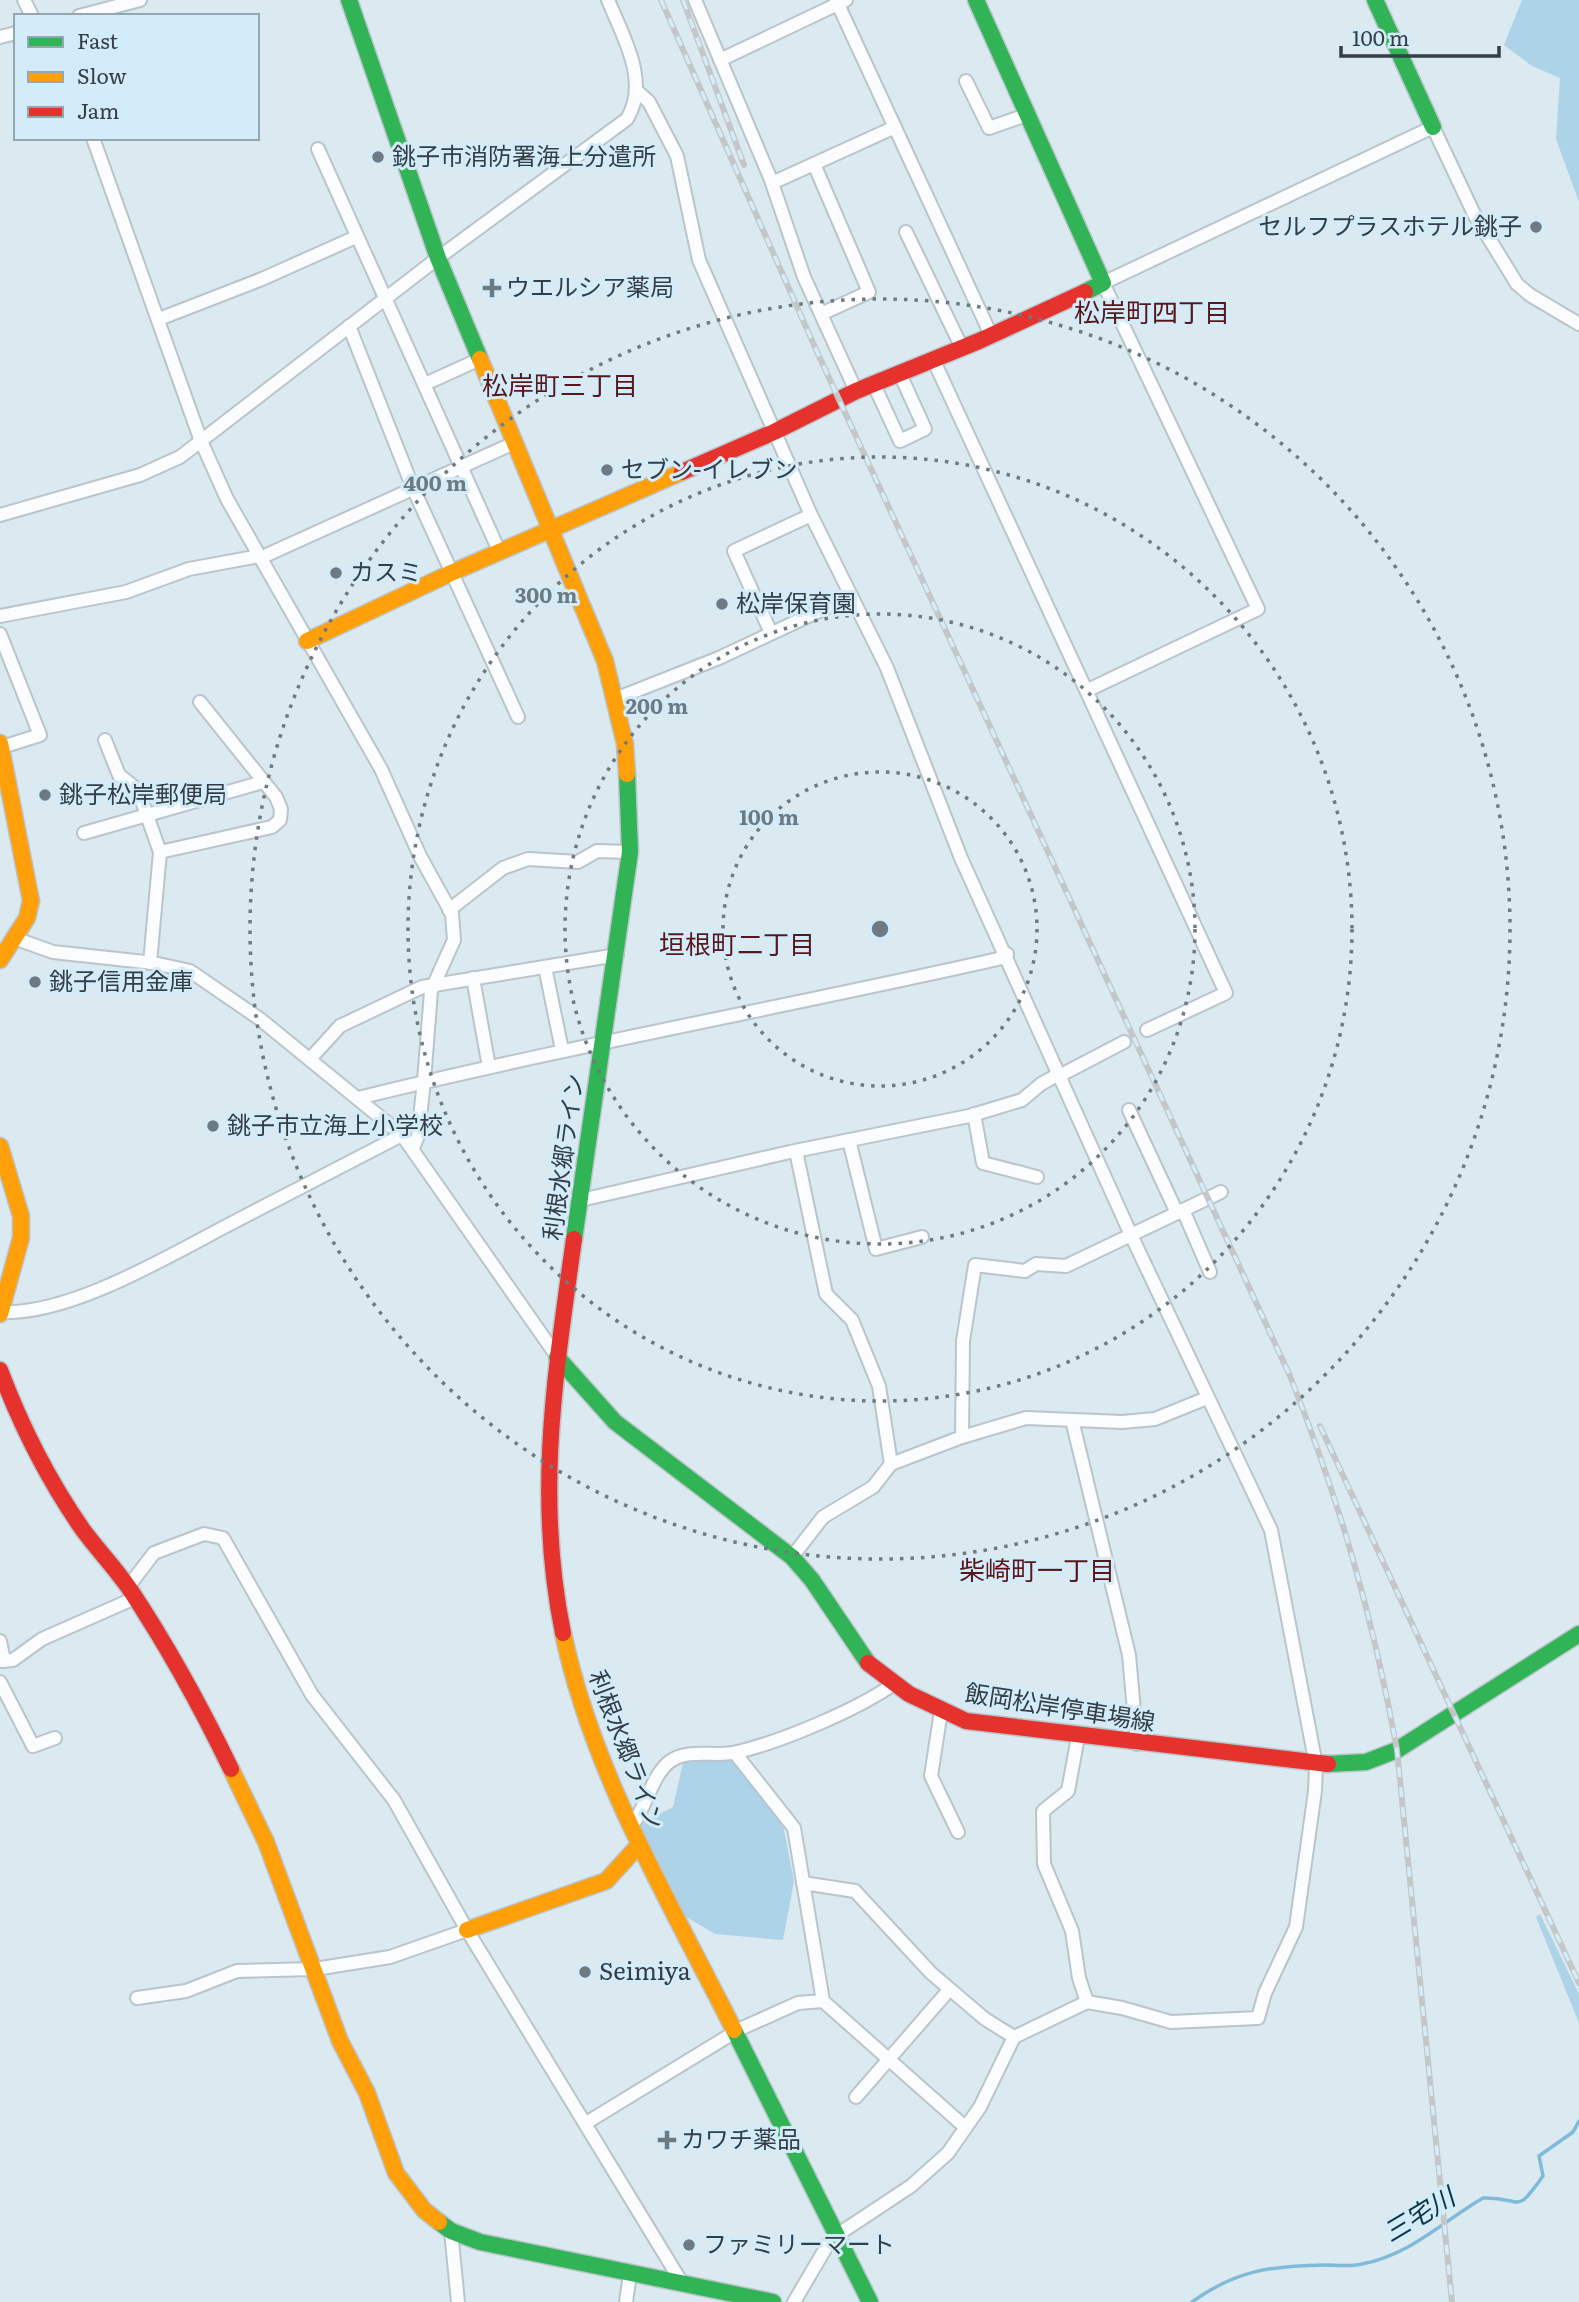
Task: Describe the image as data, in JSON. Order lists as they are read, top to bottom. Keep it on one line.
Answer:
{"streets":{"main road":["利根水郷ライン","飯岡松岸停車場線"]},"crossings":[["利根水郷ライン","飯岡松岸停車場線"]],"districts":["松岸町四丁目","松岸町三丁目","垣根町二丁目","柴崎町一丁目"],"water":["三宅川"],"places":{"other":["銚子市消防署海上分遣所","セルフプラスホテル銚子","セブン-イレブン","カスミ","松岸保育園","銚子松岸郵便局","銚子信用金庫","銚子市立海上小学校","Seimiya","ファミリーマート"],"health":["ウエルシア薬局","カワチ薬品"]},"legend":["Fast","Slow","Jam"],"scale_bar":"100 m","rings":["400 m","300 m","200 m","100 m"]}
